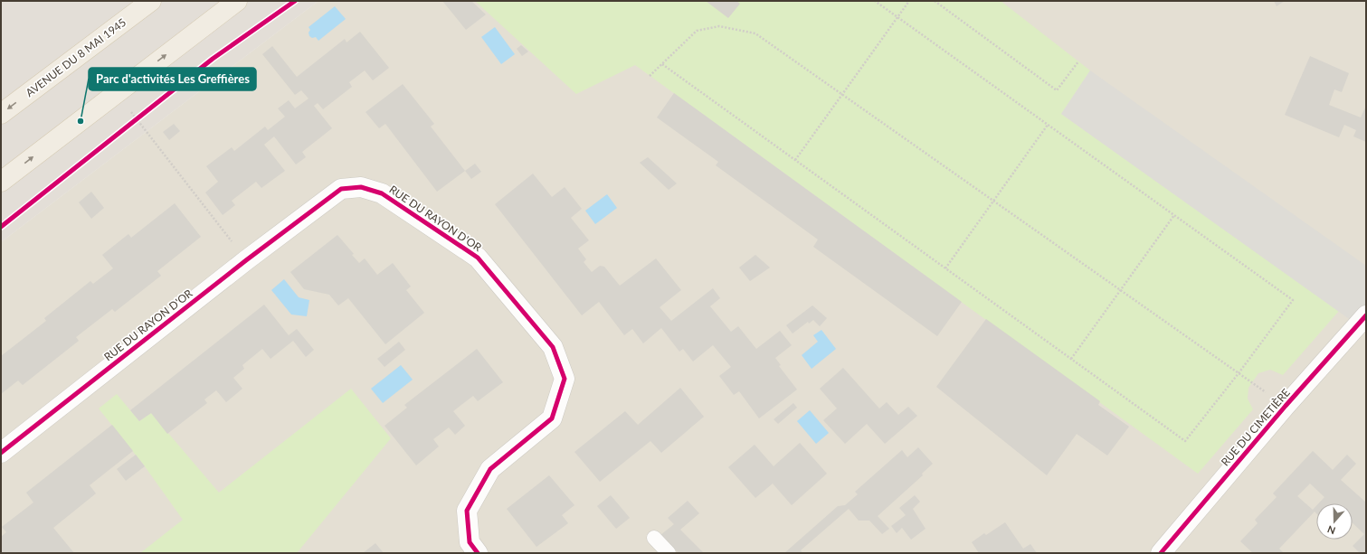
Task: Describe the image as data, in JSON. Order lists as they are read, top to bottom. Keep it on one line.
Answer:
{"streets":{"main road":["AVENUE DU 8 MAI 1945"],"street":["RUE DU RAYON D'OR","RUE DU CIMETIÈRE"]},"places":["Parc d'activités Les Greffières"],"north":"bottom"}
